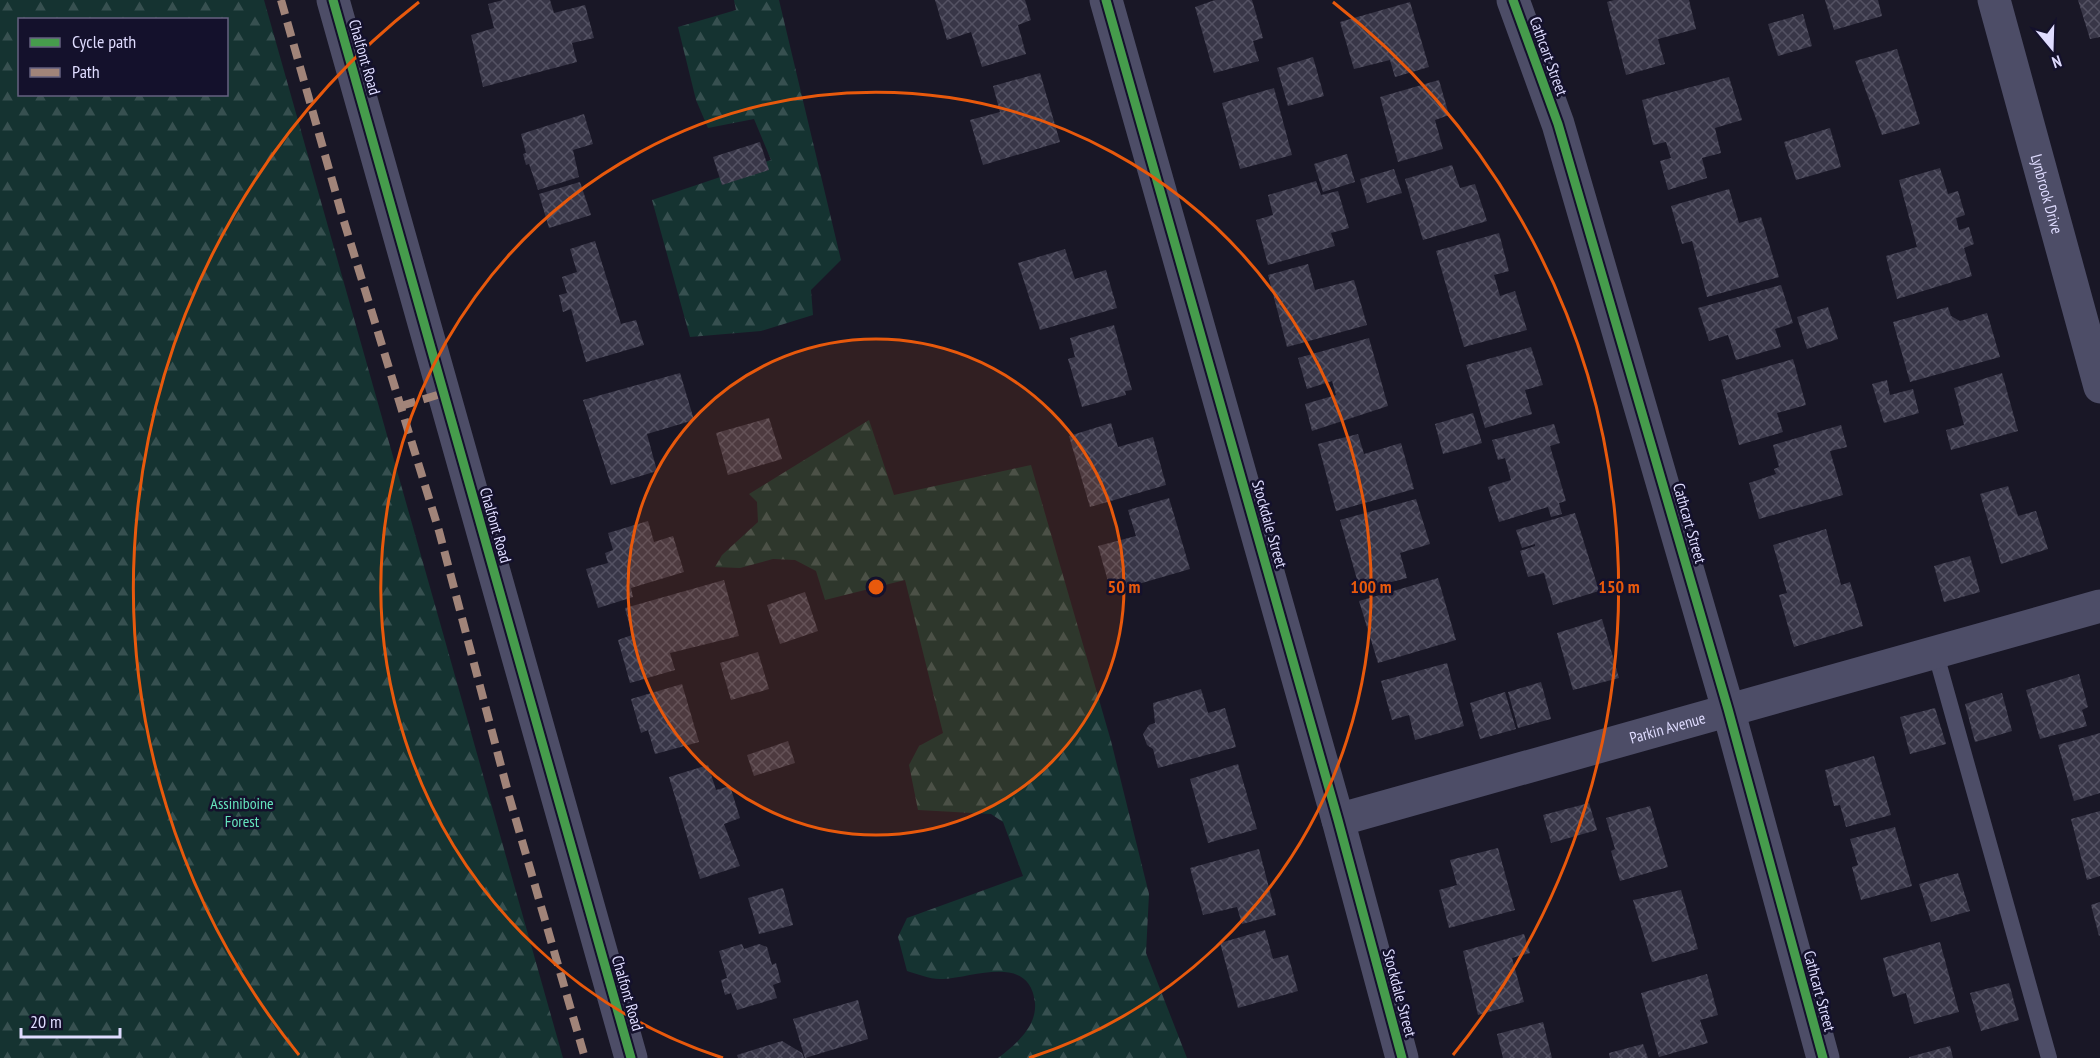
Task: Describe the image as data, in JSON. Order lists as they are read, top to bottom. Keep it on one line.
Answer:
{"streets":{"street":["Cathcart Street","Chalfont Road","Lynbrook Drive","Stockdale Street","Parkin Avenue"]},"crossings":[["Cathcart Street","Parkin Avenue"],["Stockdale Street","Parkin Avenue"]],"parks":["Assiniboine Forest"],"legend":["Cycle path","Path"],"scale_bar":"20 m","north":"bottom","rings":["50 m","100 m","150 m"]}
